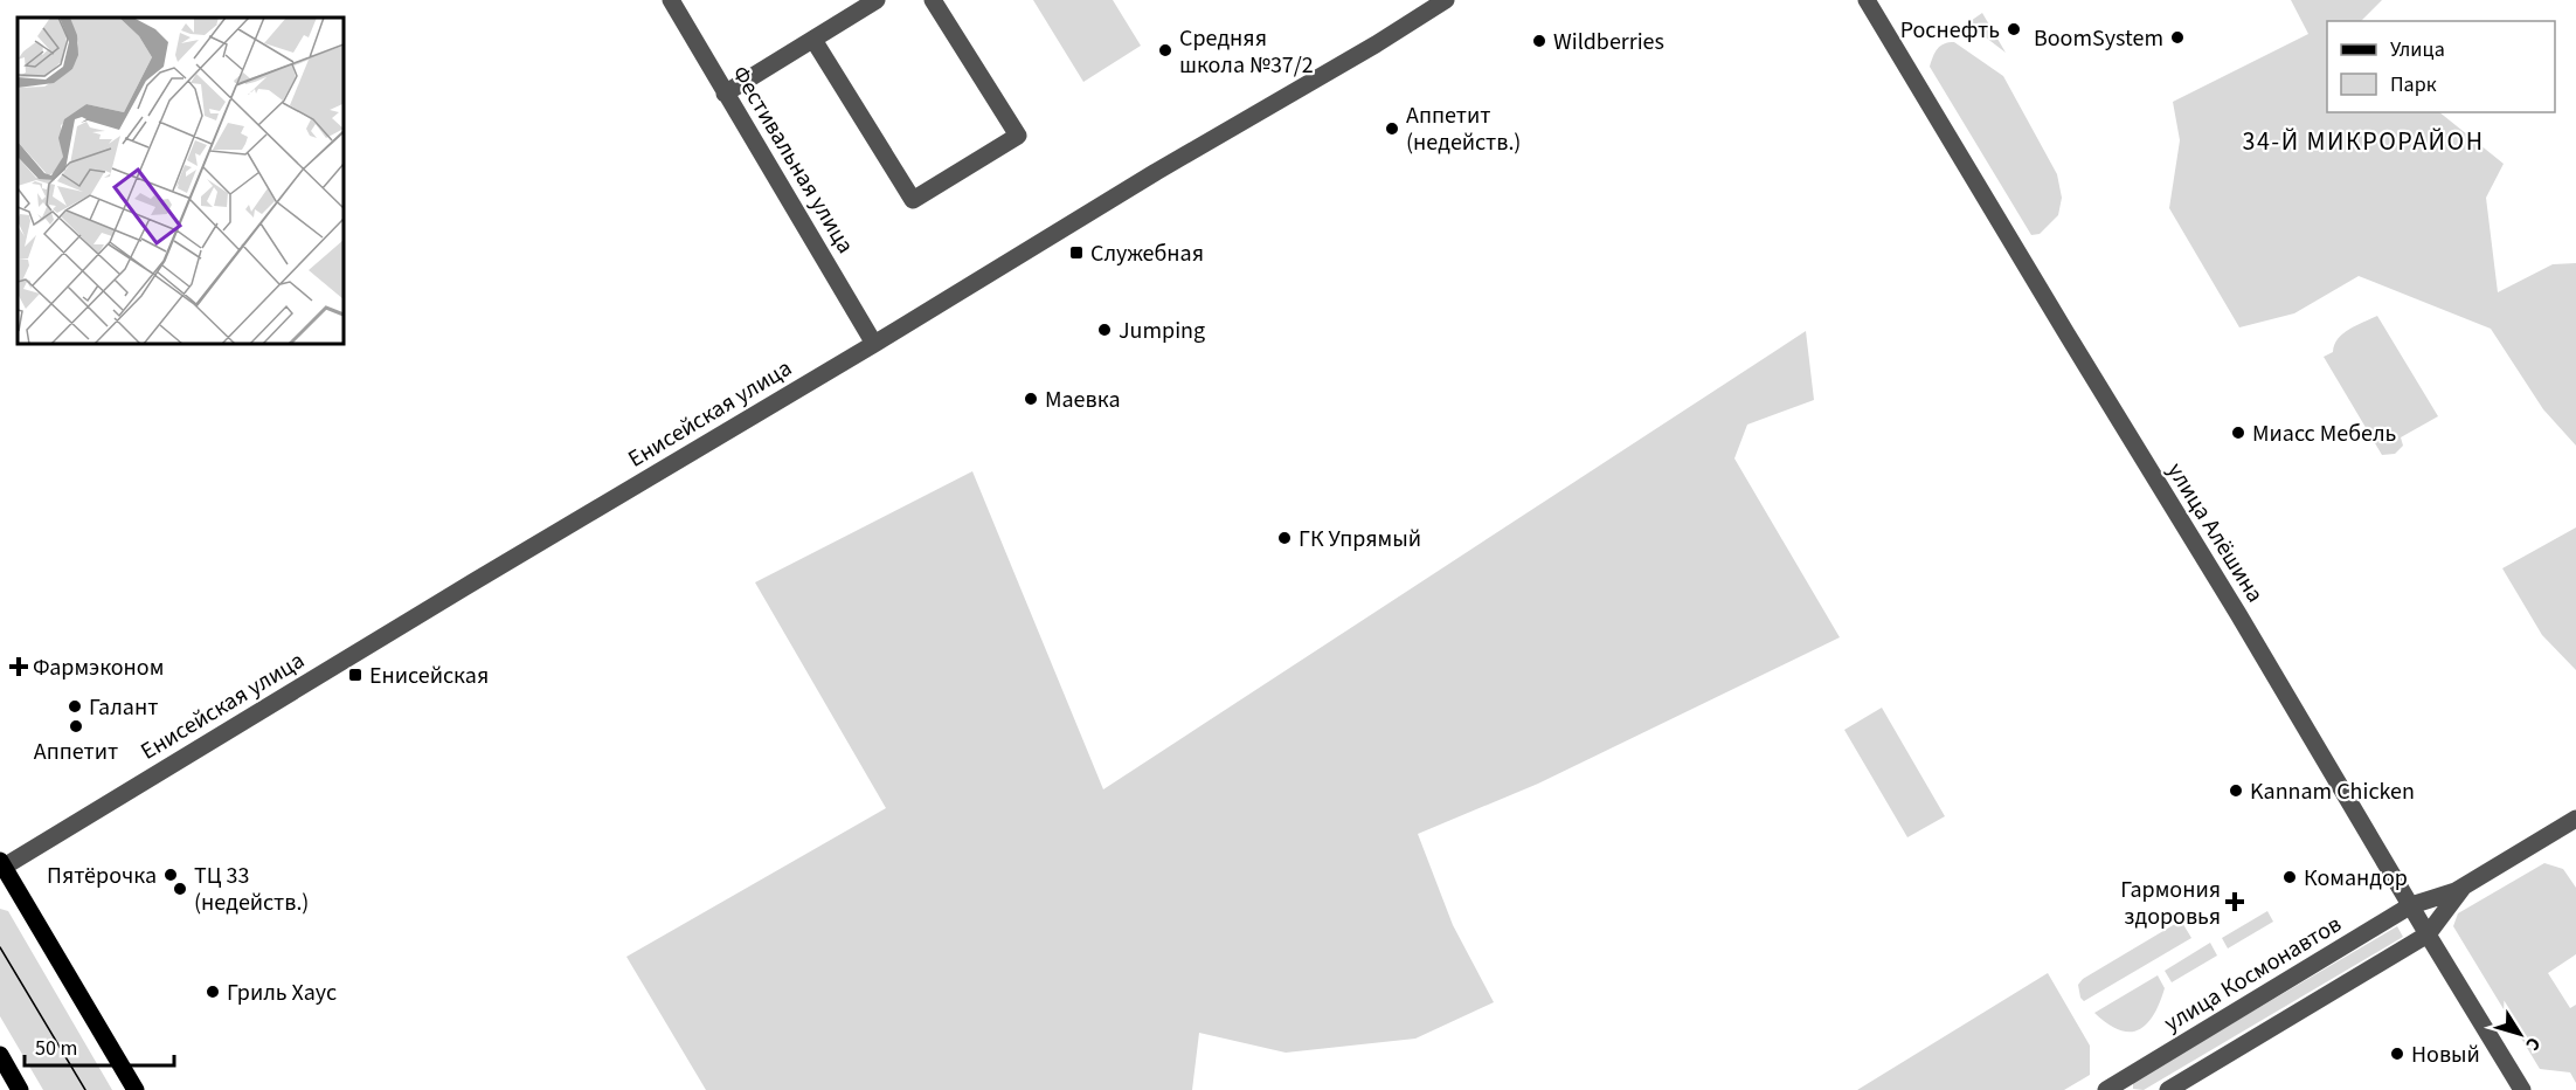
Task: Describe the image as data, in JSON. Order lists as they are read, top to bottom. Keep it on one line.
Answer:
{"streets":{"street":["Фестивальная улица","Енисейская улица","улица Алёшина","улица Космонавтов"]},"crossings":[["Фестивальная улица","Енисейская улица"],["улица Алёшина","улица Космонавтов"]],"districts":["34-Й МИКРОРАЙОН"],"places":{"other":["Роснефть","BoomSystem","Wildberries","Средняя школа №37/2","Аппетит (недейств.)","Jumping","Маевка","Миасс Мебель","ГК Упрямый","Галант","Аппетит","Kannam Chicken","Пятёрочка","Командор","ТЦ 33 (недейств.)","Гриль Хаус","Новый"],"transit":["Служебная","Енисейская"],"health":["Фармэконом","Гармония здоровья"]},"legend":["Улица","Парк"],"scale_bar":"50 m","north":"bottom right"}
